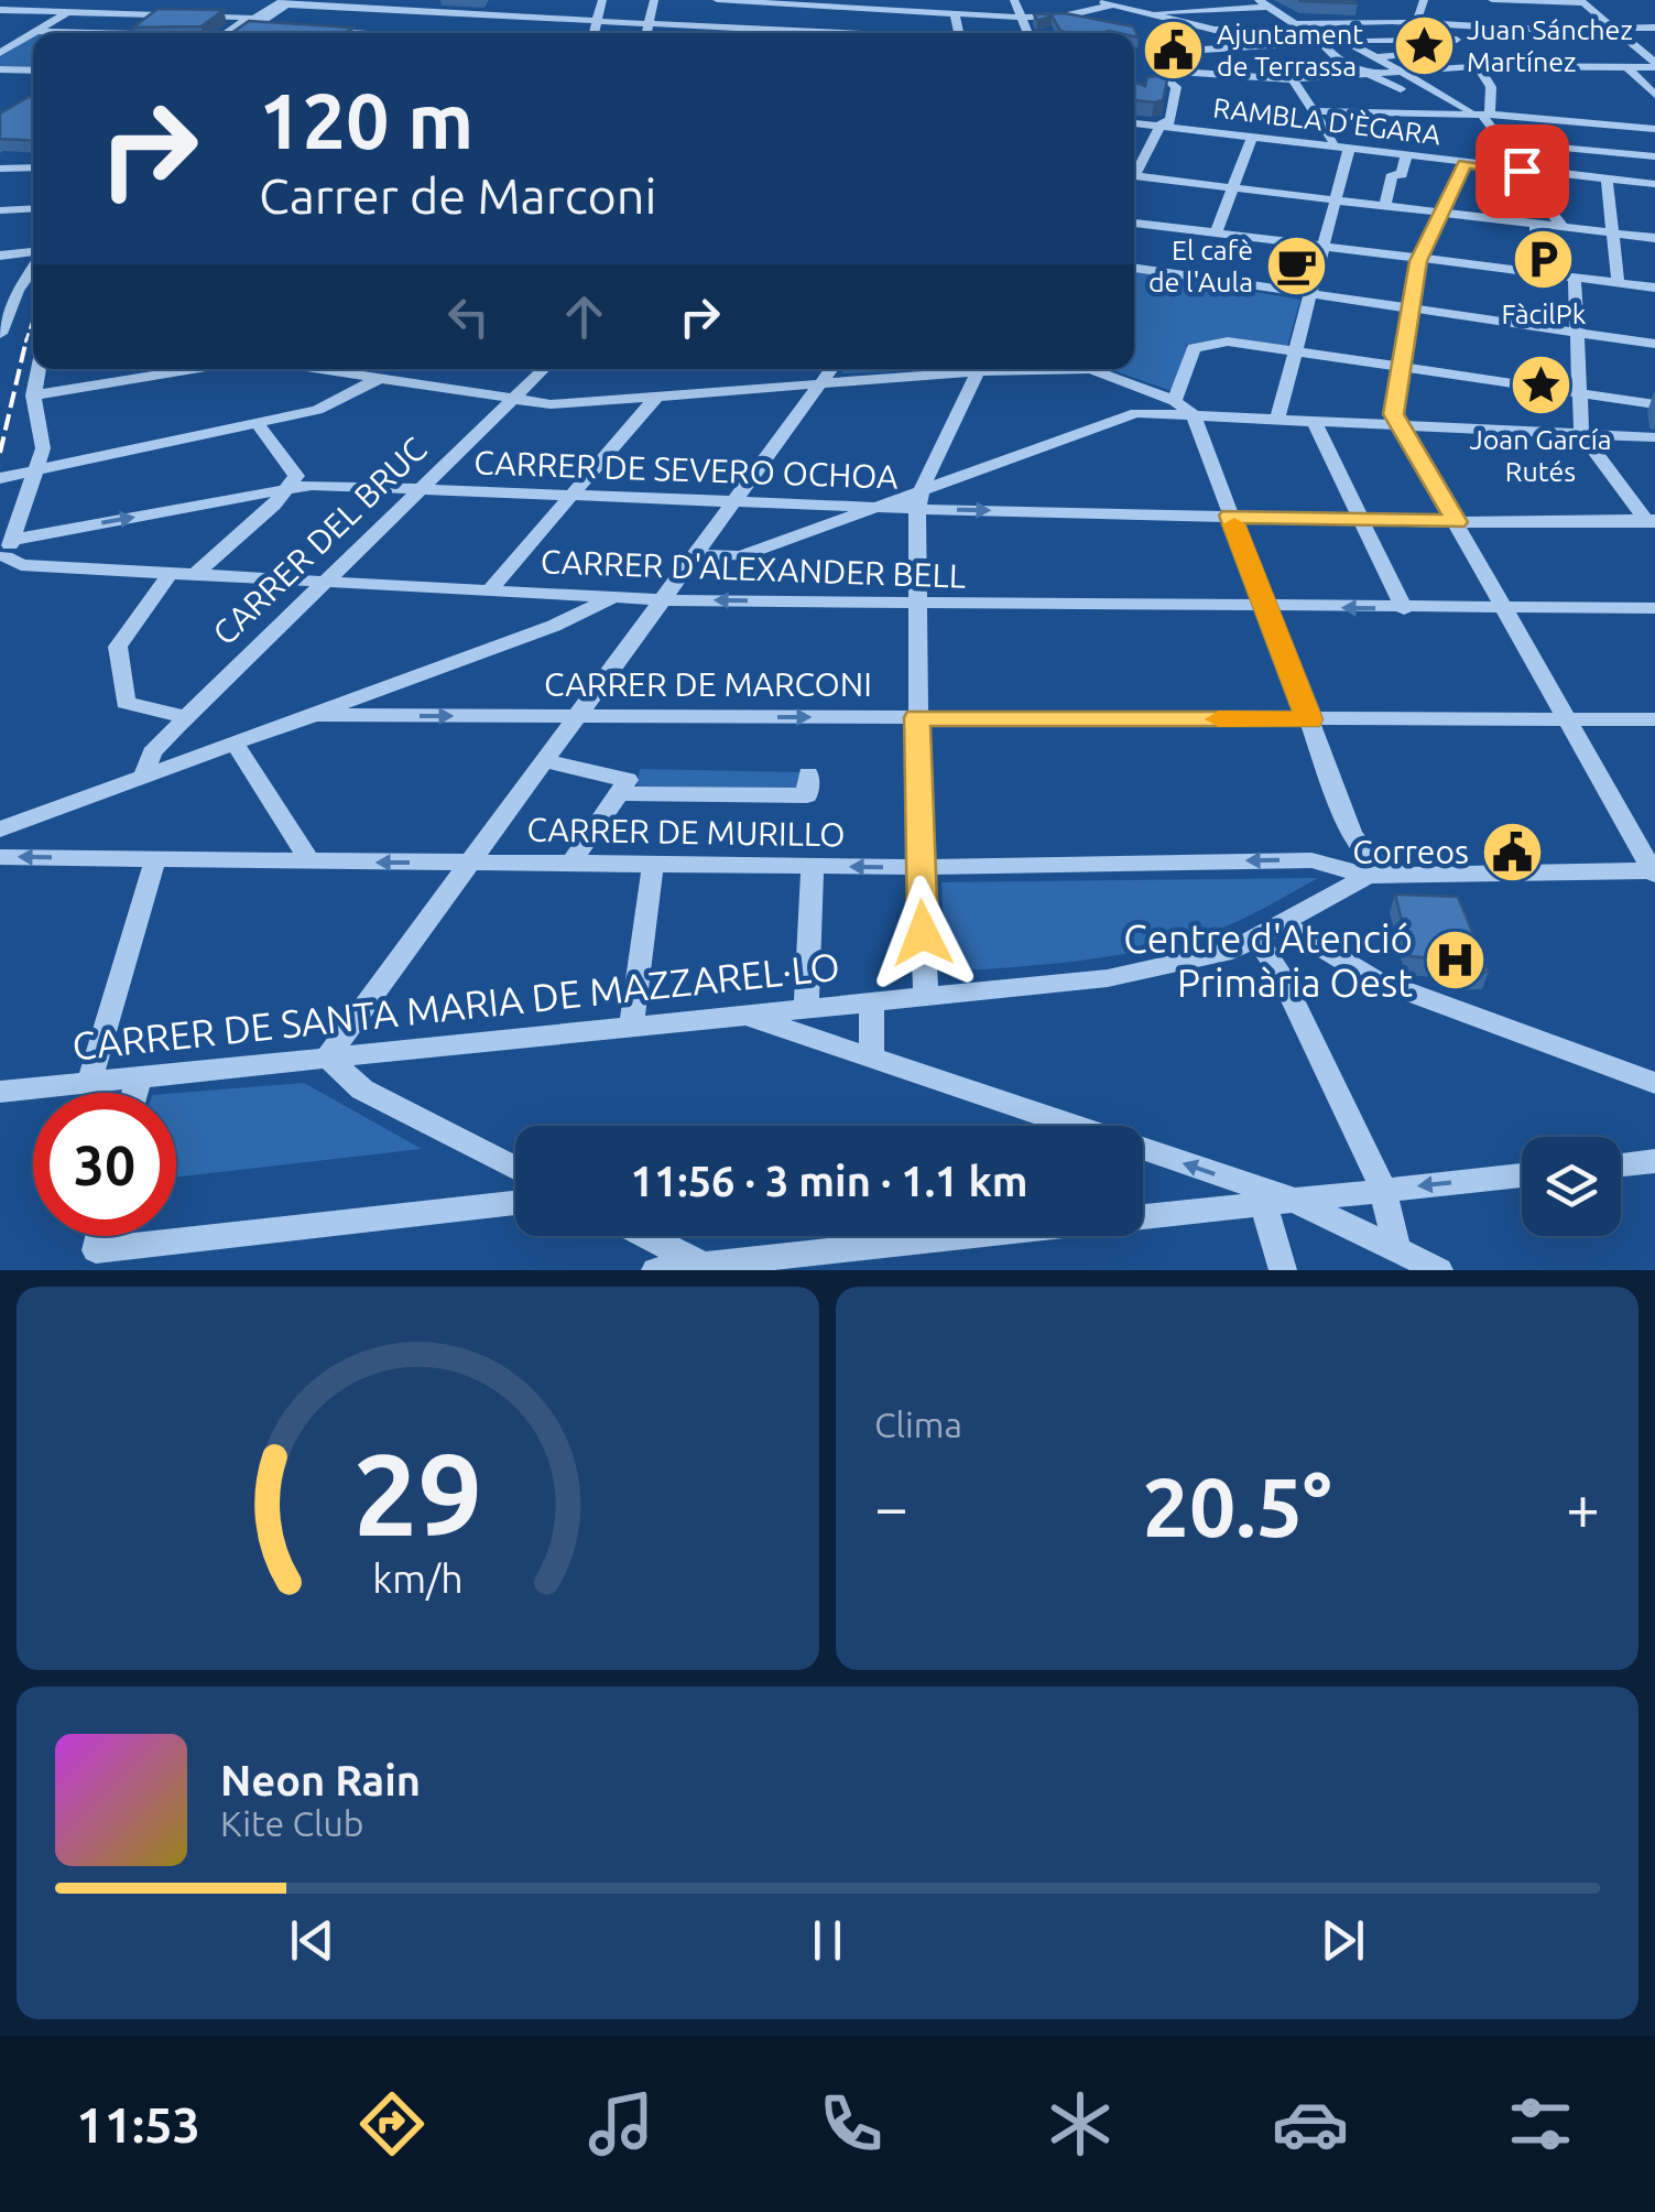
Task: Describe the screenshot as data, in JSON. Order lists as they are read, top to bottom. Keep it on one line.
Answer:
{"streets":{"street":["RAMBLA D'ÈGARA","CARRER DE SEVERO OCHOA","CARRER DEL BRUC","CARRER D'ALEXANDER BELL","CARRER DE MARCONI","CARRER DE MURILLO","CARRER DE SANTA MARIA DE MAZZAREL·LO"]},"crossings":[["CARRER DE SEVERO OCHOA","CARRER DEL BRUC"],["CARRER DE SEVERO OCHOA","CARRER D'ALEXANDER BELL"],["CARRER DEL BRUC","CARRER D'ALEXANDER BELL"],["CARRER DE MURILLO","CARRER DE SANTA MARIA DE MAZZAREL·LO"]],"places":{"place":["Juan Sánchez Martínez","Joan García Rutés"],"public building":["Ajuntament de Terrassa","Correos"],"parking":["FàcilPk"],"cafe":["El cafè de l'Aula"],"hospital":["Centre d'Atenció Primària Oest"]},"page":{"turn":["120 m","Carrer de Marconi"],"limit":"30","trip":"11:56 · 3 min · 1.1 km","tile":"Clima","heat":["−","20.5°","+"],"song":["Neon Rain","Kite Club"],"tabs":"11:53","gauge":["29","km/h"]}}
